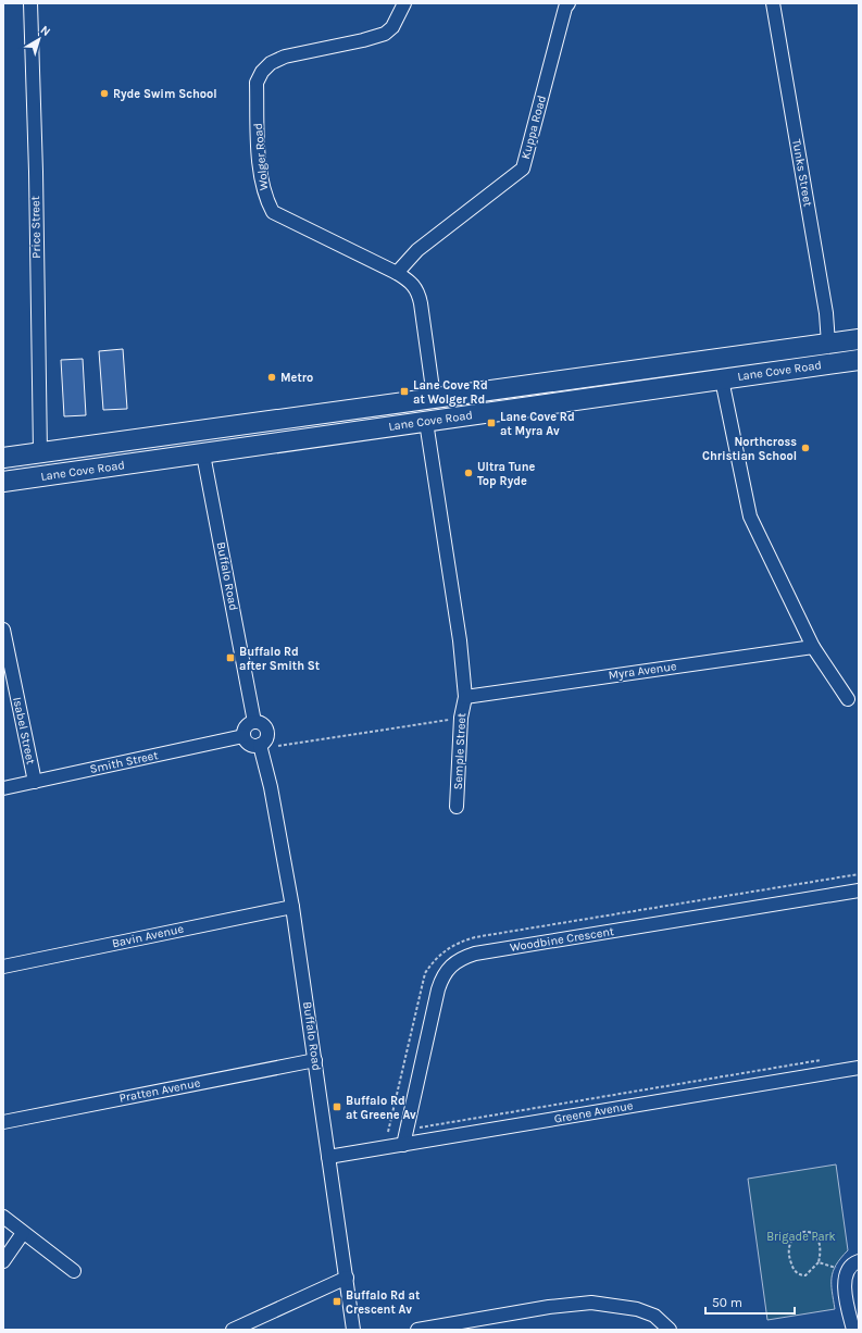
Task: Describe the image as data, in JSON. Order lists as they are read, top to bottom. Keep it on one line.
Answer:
{"streets":{"highway":["Lane Cove Road","Buffalo Road"],"street":["Kuppa Road","Wolger Road","Tunks Street","Price Street","Myra Avenue","Isabel Street","Semple Street","Smith Street","Bavin Avenue","Woodbine Crescent","Pratten Avenue","Greene Avenue"]},"crossings":[["Kuppa Road","Wolger Road"],["Wolger Road","Lane Cove Road"],["Tunks Street","Lane Cove Road"],["Price Street","Lane Cove Road"],["Lane Cove Road","Buffalo Road"],["Buffalo Road","Smith Street"],["Buffalo Road","Bavin Avenue"],["Buffalo Road","Pratten Avenue"],["Buffalo Road","Greene Avenue"],["Myra Avenue","Semple Street"],["Isabel Street","Smith Street"],["Woodbine Crescent","Greene Avenue"]],"parks":["Brigade Park"],"places":{"other":["Ryde Swim School","Metro","Northcross Christian School","Ultra Tune Top Ryde"],"transit":["Lane Cove Rd at Wolger Rd","Lane Cove Rd at Myra Av","Buffalo Rd after Smith St","Buffalo Rd at Greene Av","Buffalo Rd at Crescent Av"]},"scale_bar":"50 m","north":"top right"}
